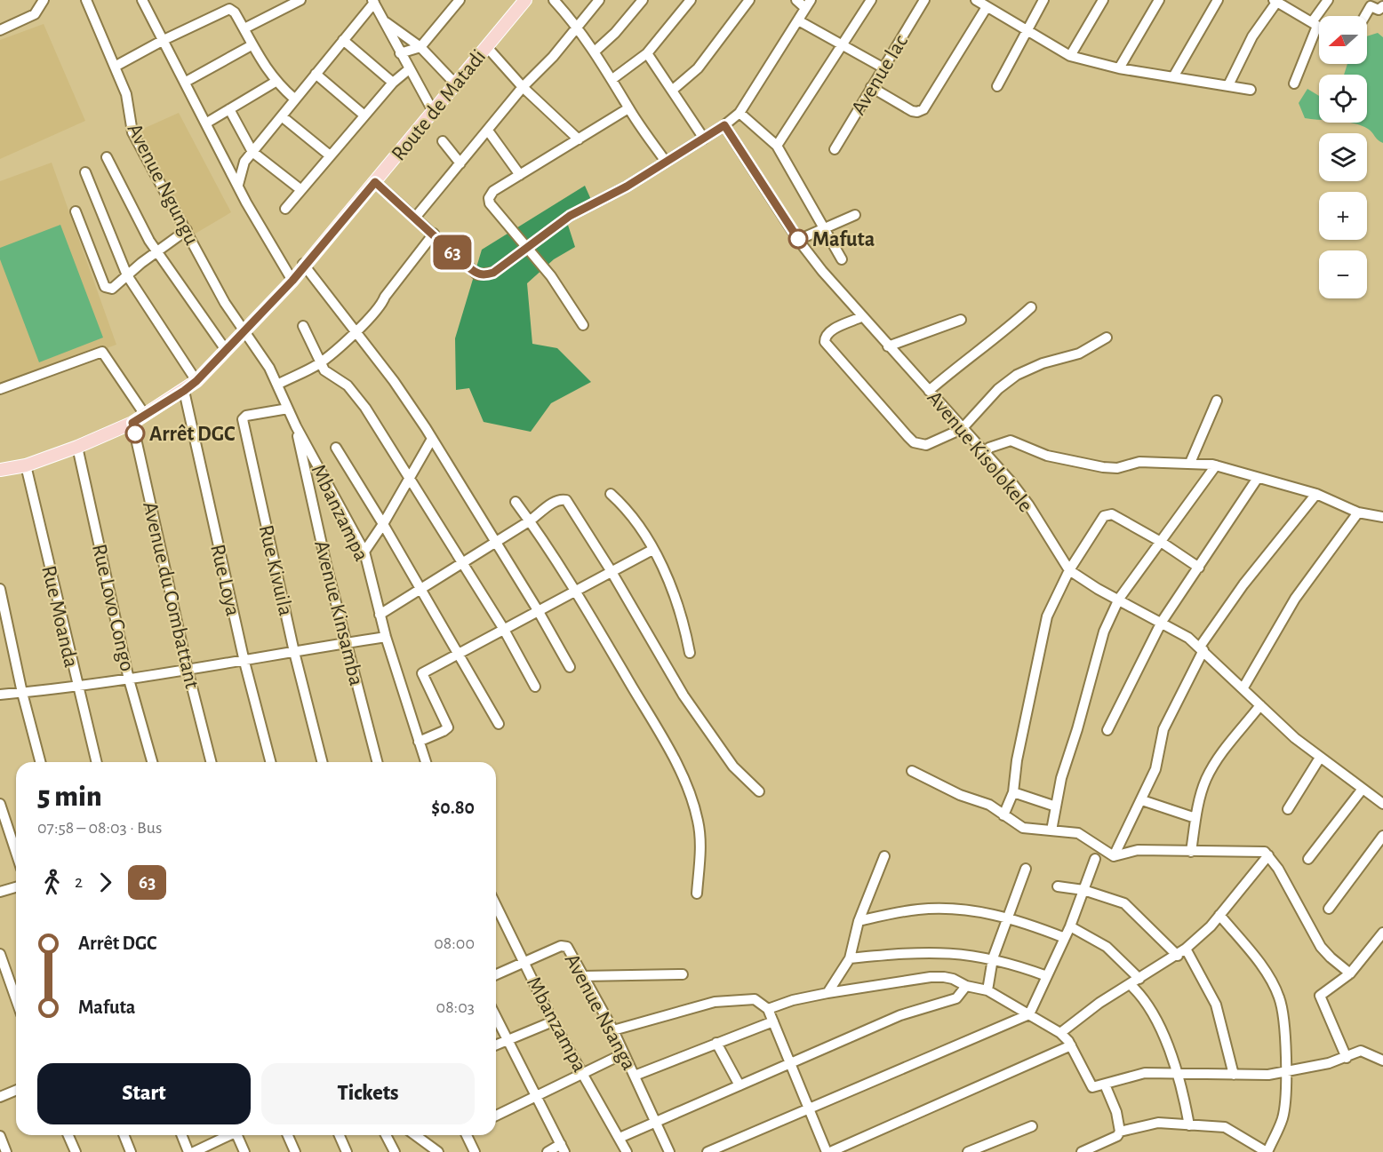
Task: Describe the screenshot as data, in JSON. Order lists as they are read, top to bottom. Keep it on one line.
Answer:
{"streets":{"main road":["Route de Matadi"],"street":["Avenue lac","Avenue Ngungu","Avenue Kisolokele","Mbanzampa","Rue Kivuila","Rue Loya","Avenue du Combattant","Rue Lovo Congo","Avenue Kinsamba","Rue Moanda","Avenue Nsanga"]},"crossings":[["Route de Matadi","Avenue Ngungu"],["Route de Matadi","Mbanzampa"],["Route de Matadi","Rue Loya"],["Route de Matadi","Avenue du Combattant"],["Route de Matadi","Rue Lovo Congo"],["Route de Matadi","Rue Moanda"],["Avenue Ngungu","Mbanzampa"],["Mbanzampa","Rue Kivuila"],["Mbanzampa","Avenue Kinsamba"],["Mbanzampa","Avenue Nsanga"]],"places":["Mafuta","Arrêt DGC"],"lines":["bus line 63"],"north":"left","page":{"on_map":"63","map_buttons":["+","−"],"heading":["5 min","07:58 – 08:03 · Bus","$0.80"],"legs":["2","63"],"list":[{"name":"Arrêt DGC","value":"08:00"},{"name":"Mafuta","value":"08:03"}],"buttons":["Start","Tickets"]}}
